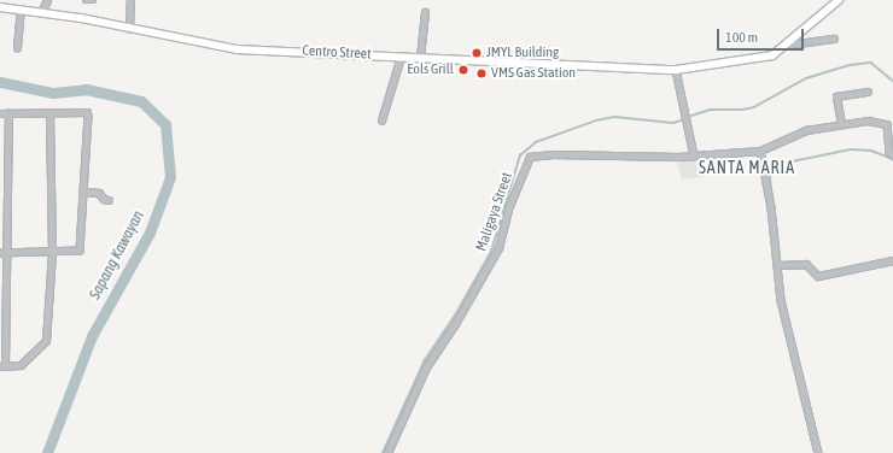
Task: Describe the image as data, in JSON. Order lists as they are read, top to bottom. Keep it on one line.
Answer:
{"streets":{"street":["Centro Street","Maligaya Street"]},"districts":["SANTA MARIA"],"water":["Sapang Kawayan"],"places":["JMYL Building","Eols Grill","VMS Gas Station"],"scale_bar":"100 m"}
